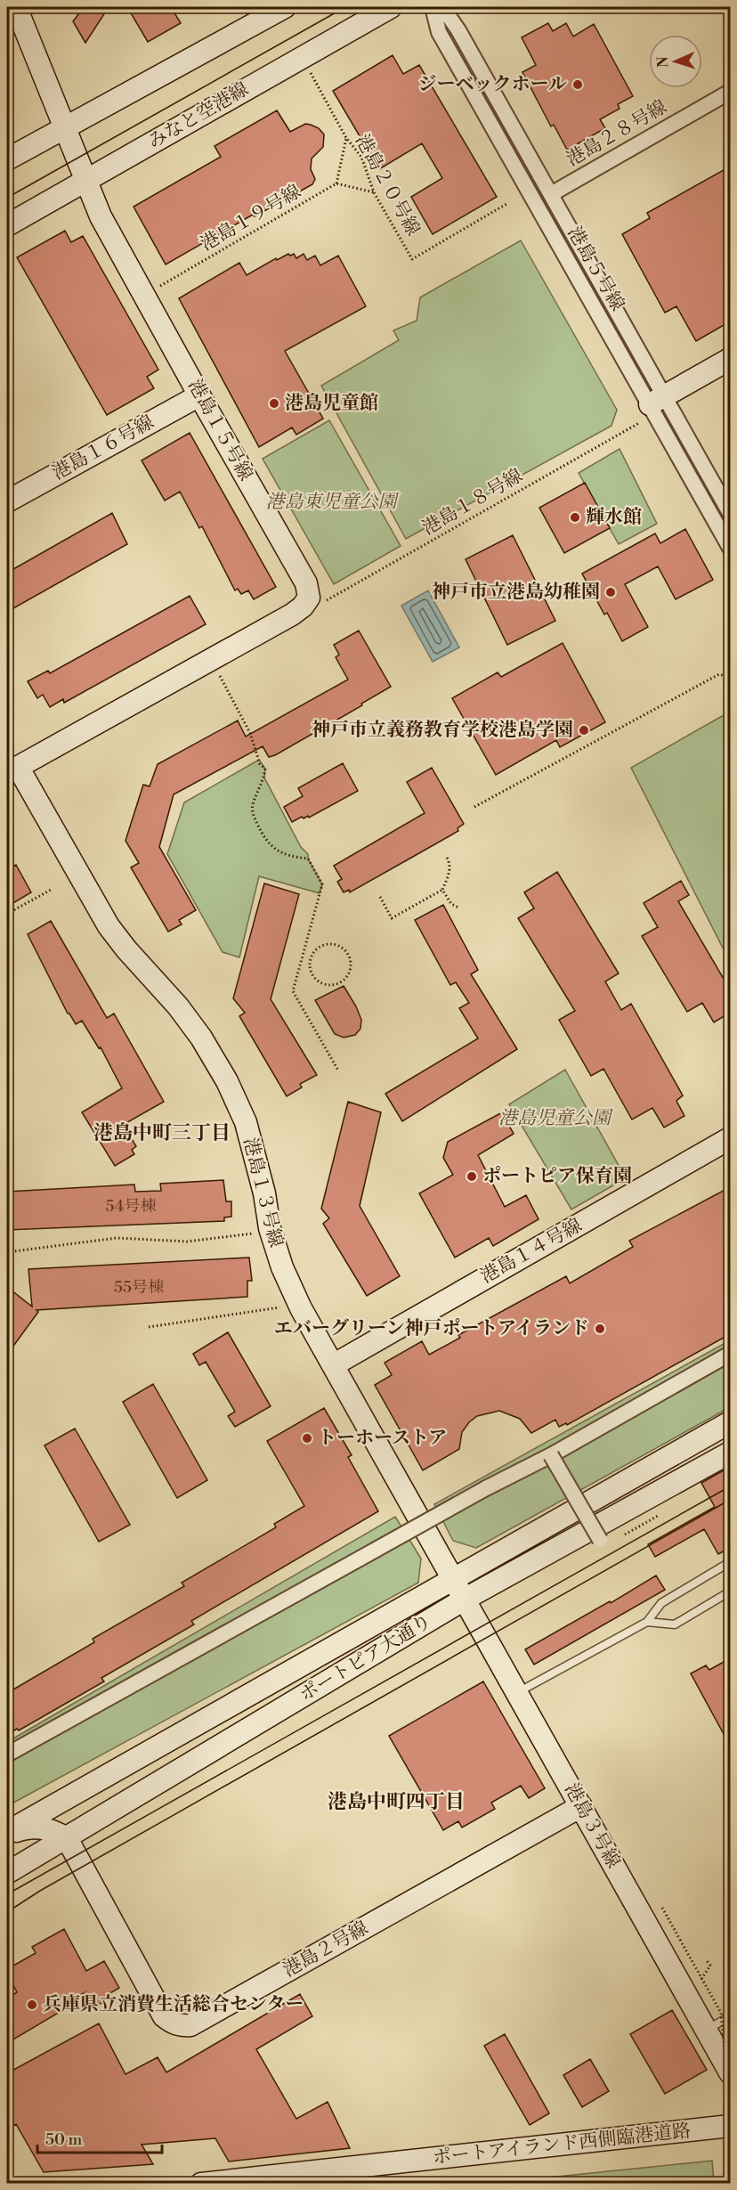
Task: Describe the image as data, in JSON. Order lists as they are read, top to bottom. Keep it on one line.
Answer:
{"streets":{"street":["みなと空港線","港島２８号線","港島５号線","港島１５号線","港島１６号線","港島１３号線","港島１４号線","ポートピア大通り","港島３号線","港島２号線","ポートアイランド西側臨港道路"],"path":["港島２０号線","港島１９号線","港島１８号線"]},"crossings":[["みなと空港線","港島２０号線"],["みなと空港線","港島１５号線"],["港島２８号線","港島５号線"],["港島１９号線","港島１５号線"],["港島１５号線","港島１６号線"],["港島１５号線","港島１３号線"],["港島１３号線","港島１４号線"],["港島１３号線","ポートピア大通り"],["港島１３号線","港島３号線"],["ポートピア大通り","港島３号線"],["ポートピア大通り","港島２号線"],["港島３号線","港島２号線"]],"districts":["港島中町三丁目","港島中町四丁目"],"parks":["港島東児童公園","港島児童公園"],"places":["ジーベックホール","港島児童館","輝水館","神戸市立港島幼稚園","神戸市立義務教育学校港島学園","ポートピア保育園","エバーグリーン神戸ポートアイランド","トーホーストア","兵庫県立消費生活総合センター"],"house_numbers":["54号棟","55号棟"],"scale_bar":"50 m","north":"left"}
